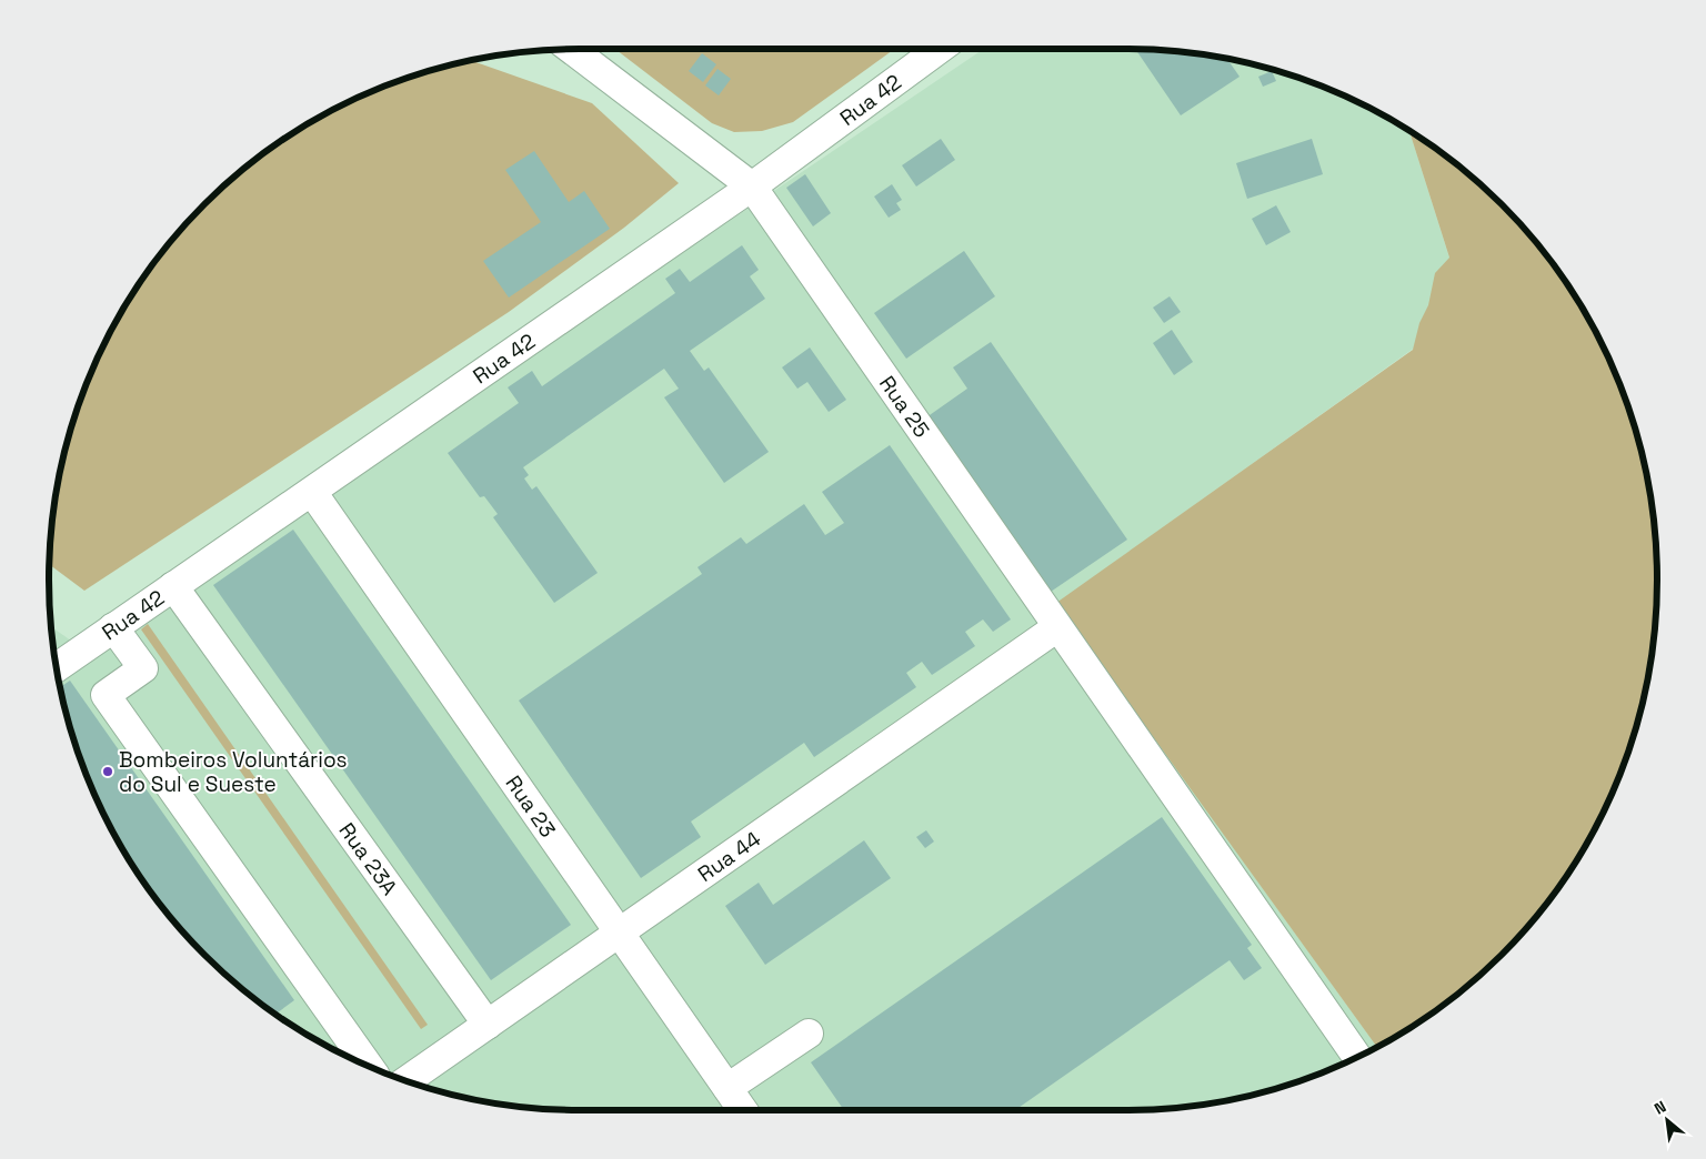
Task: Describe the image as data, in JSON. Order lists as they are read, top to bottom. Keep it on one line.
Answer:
{"streets":{"street":["Rua 42","Rua 25","Rua 23","Rua 44","Rua 23A"]},"crossings":[["Rua 42","Rua 25"],["Rua 42","Rua 23"],["Rua 42","Rua 23A"],["Rua 25","Rua 44"],["Rua 23","Rua 44"],["Rua 44","Rua 23A"]],"places":["Bombeiros Voluntários do Sul e Sueste"],"north":"top left"}
